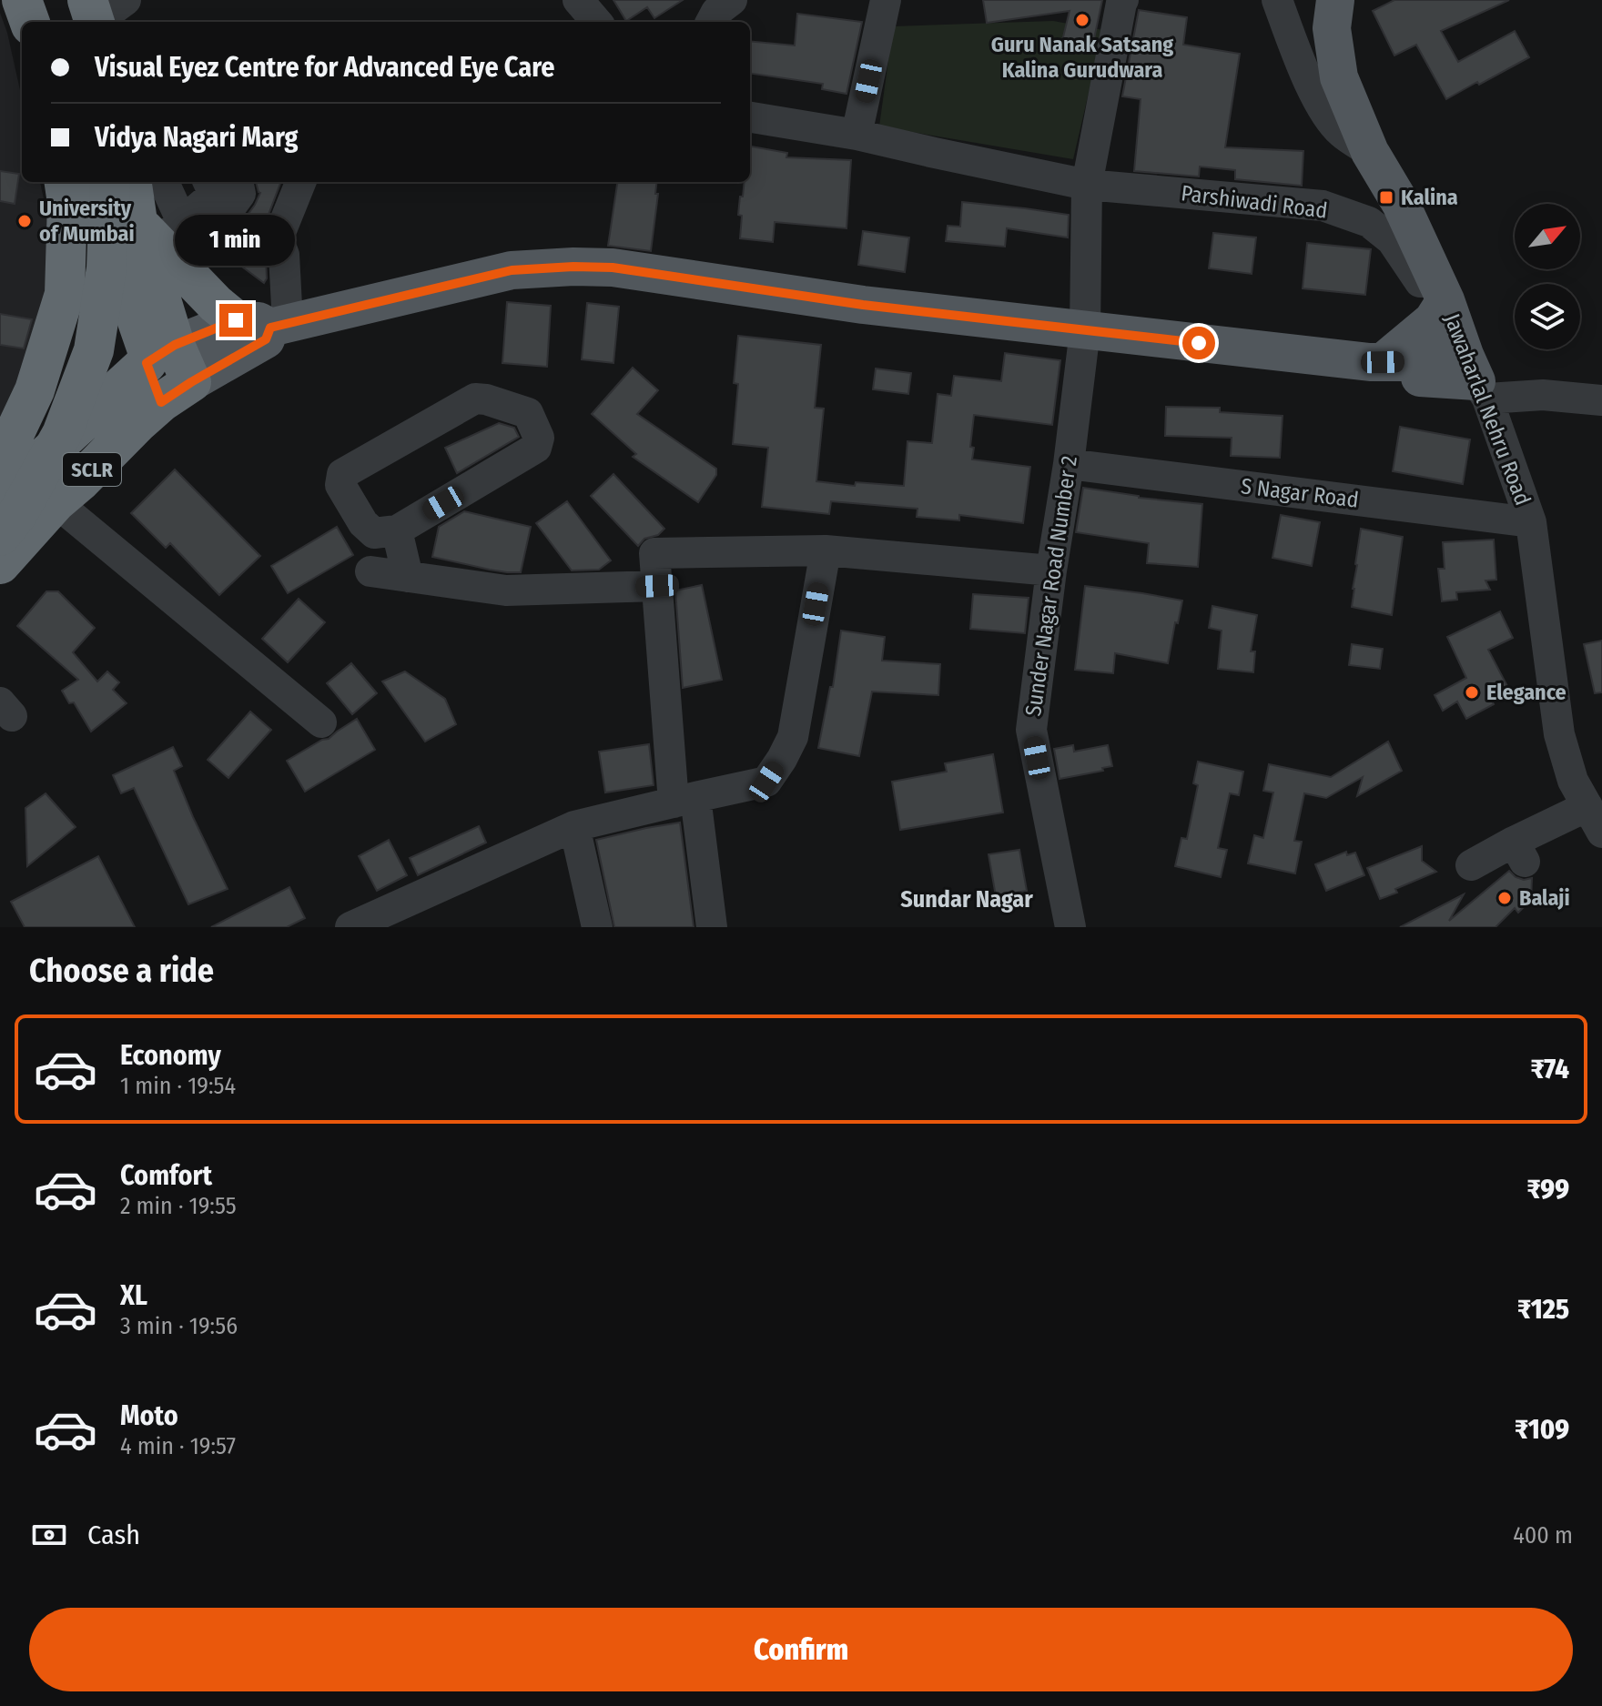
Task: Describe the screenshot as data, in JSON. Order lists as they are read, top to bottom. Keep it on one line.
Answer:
{"streets":{"highway":["SCLR"],"main road":["Jawaharlal Nehru Road"],"street":["Parshiwadi Road","S Nagar Road","Sunder Nagar Road Number 2"]},"crossings":[["Parshiwadi Road","Jawaharlal Nehru Road"],["Parshiwadi Road","Sunder Nagar Road Number 2"],["Jawaharlal Nehru Road","S Nagar Road"],["S Nagar Road","Sunder Nagar Road Number 2"]],"districts":["Sundar Nagar"],"places":{"other":["Guru Nanak Satsang Kalina Gurudwara","University of Mumbai","Elegance","Balaji"],"transit":["Kalina"]},"north":"top right","page":{"banner":["Visual Eyez Centre for Advanced Eye Care","Vidya Nagari Marg"],"bubble":"1 min","heading":"Choose a ride","list":[{"name":"Economy","note":"1 min · 19:54","value":"₹74"},{"name":"Comfort","note":"2 min · 19:55","value":"₹99"},{"name":"XL","note":"3 min · 19:56","value":"₹125"},{"name":"Moto","note":"4 min · 19:57","value":"₹109"}],"pay":["Cash","400 m"],"buttons":"Confirm"}}
